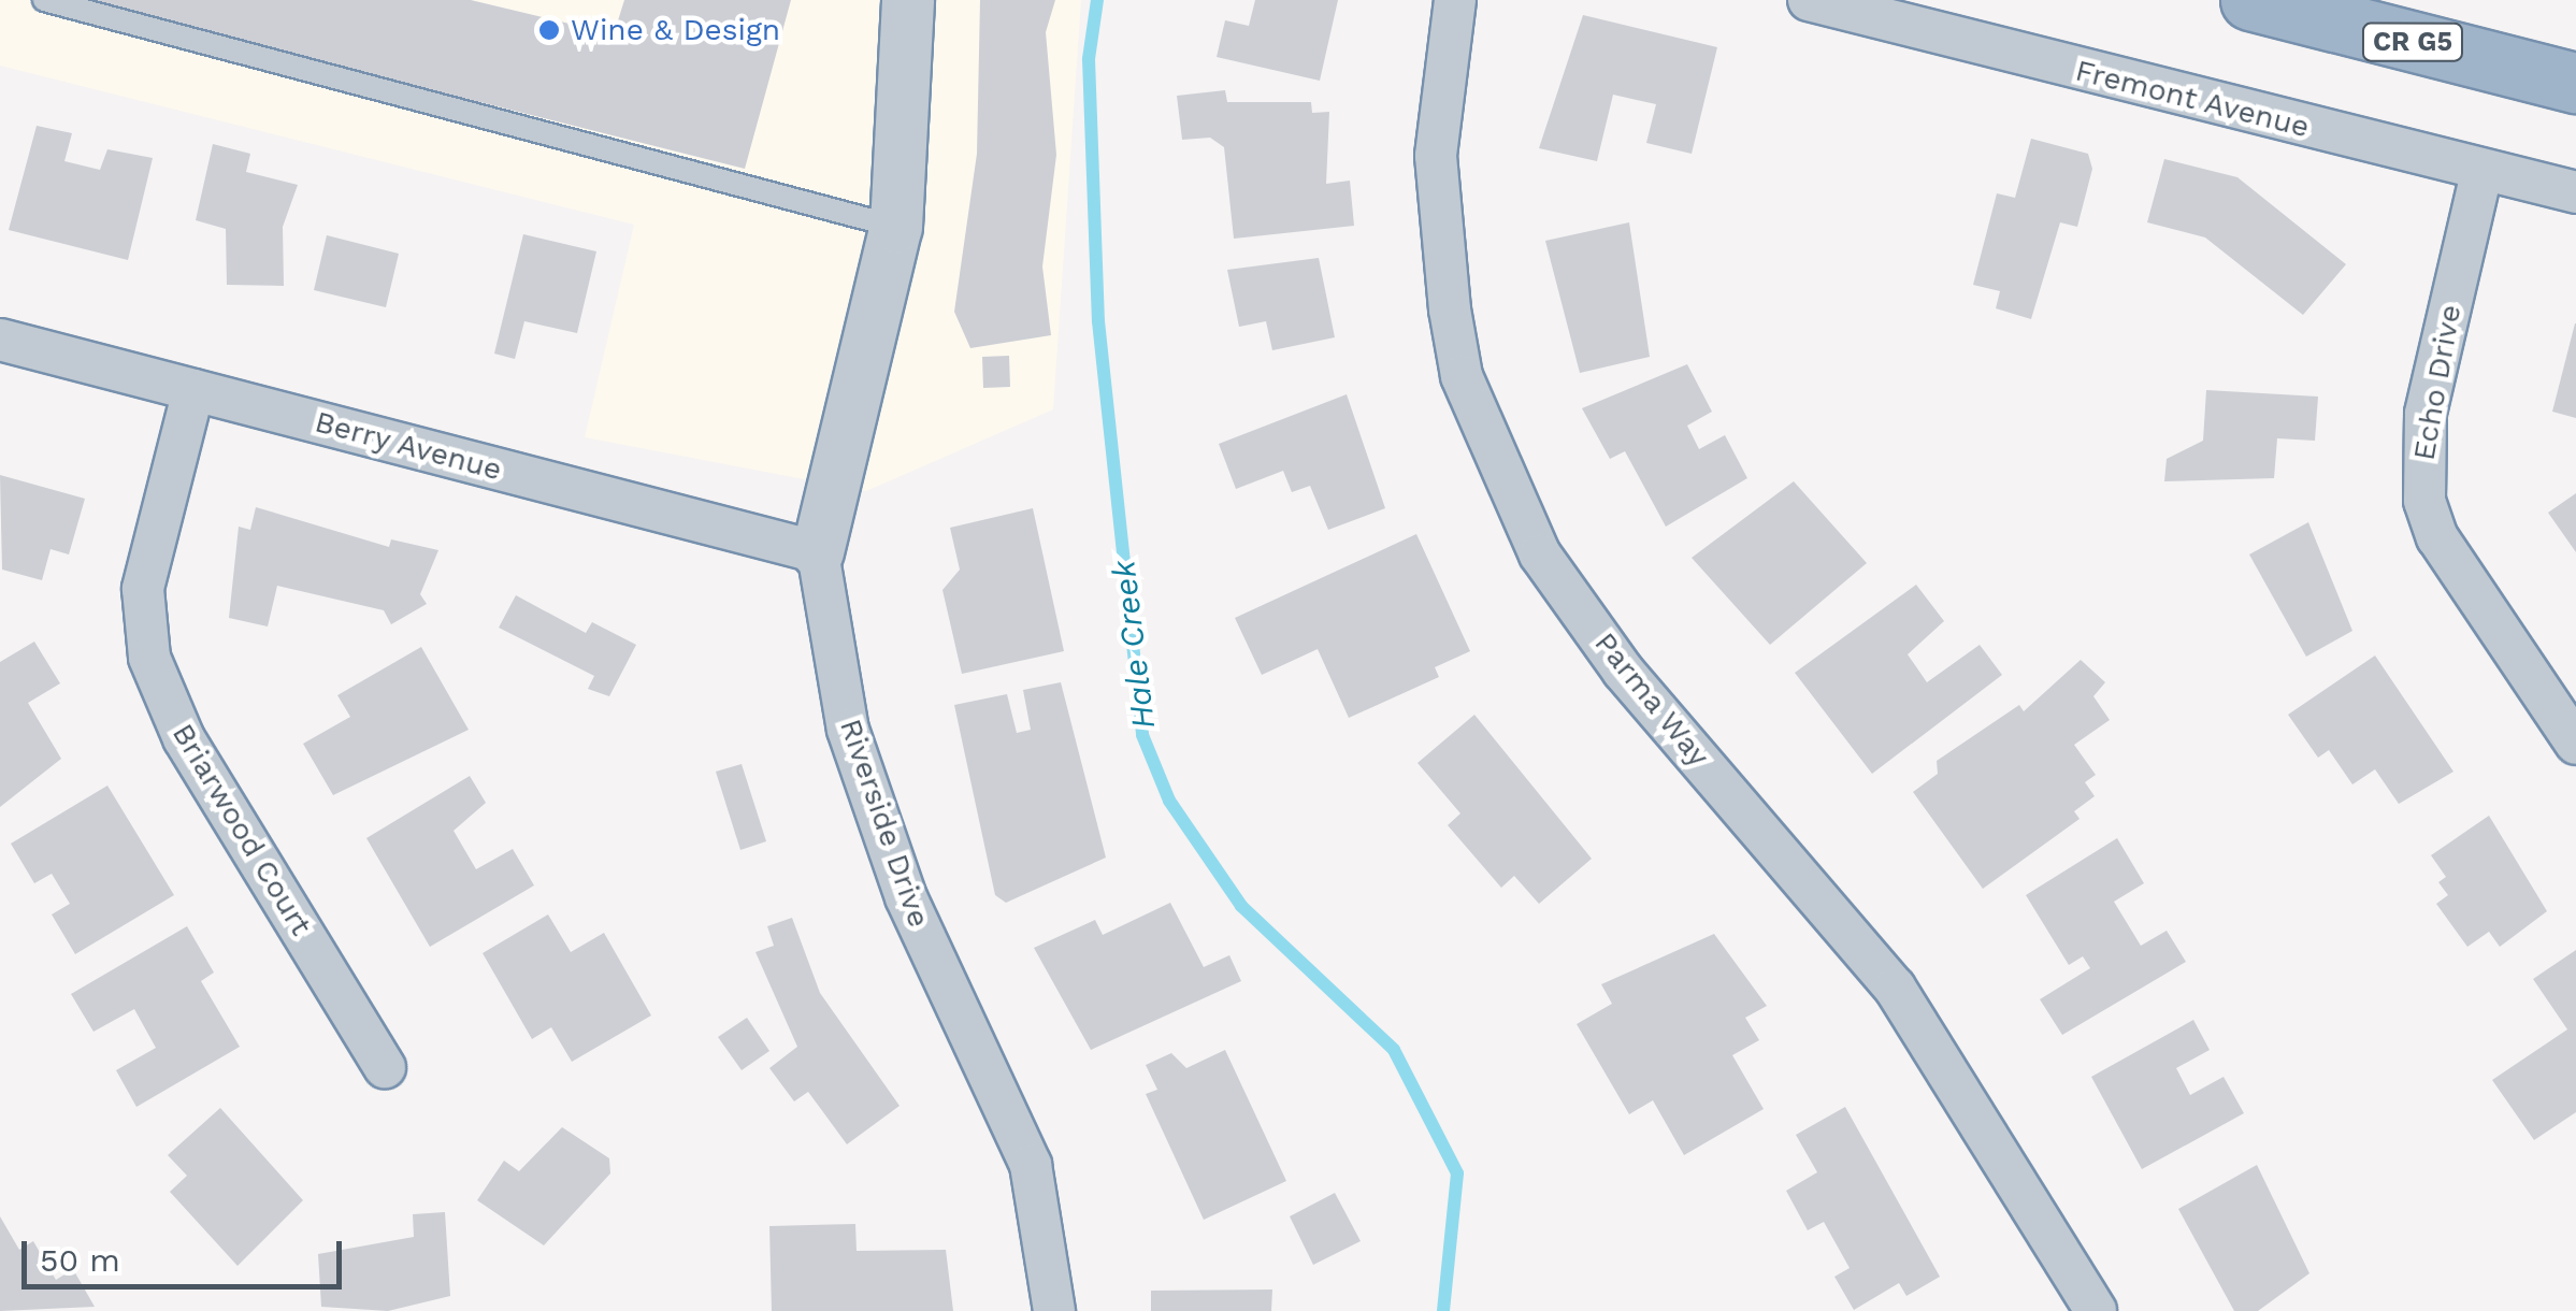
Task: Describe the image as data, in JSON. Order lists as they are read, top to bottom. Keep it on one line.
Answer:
{"streets":{"highway":["CR G5"],"street":["Fremont Avenue","Echo Drive","Berry Avenue","Parma Way","Riverside Drive","Briarwood Court"]},"crossings":[["Fremont Avenue","Echo Drive"],["Berry Avenue","Riverside Drive"],["Berry Avenue","Briarwood Court"]],"water":["Hale Creek"],"places":["Wine & Design"],"scale_bar":"50 m"}
